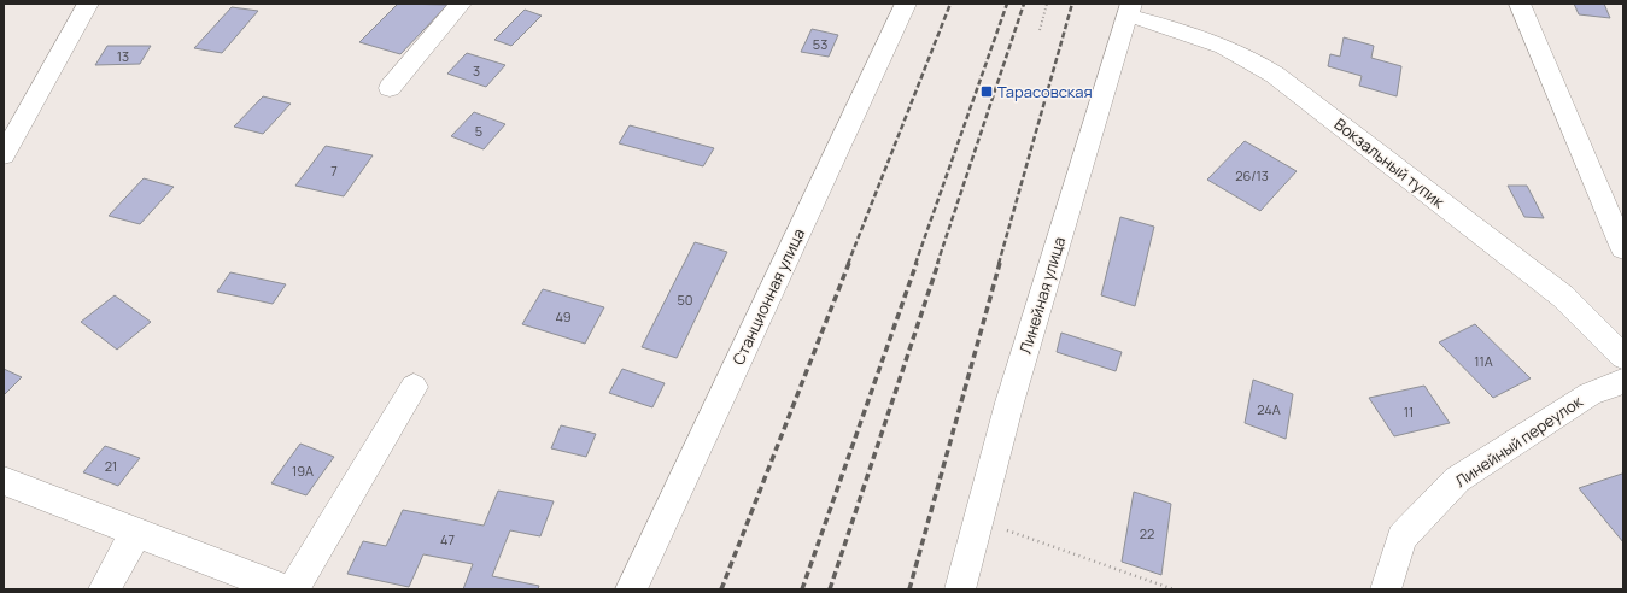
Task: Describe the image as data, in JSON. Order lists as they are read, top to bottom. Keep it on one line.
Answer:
{"streets":{"street":["Вокзальный тупик","Линейная улица","Станционная улица","Линейный переулок"]},"crossings":[["Вокзальный тупик","Линейная улица"]],"places":{"transit":["Тарасовская"]},"house_numbers":["53","13","3","5","7","26/13","50","49","11А","24А","11","21","19А","22","47"]}
